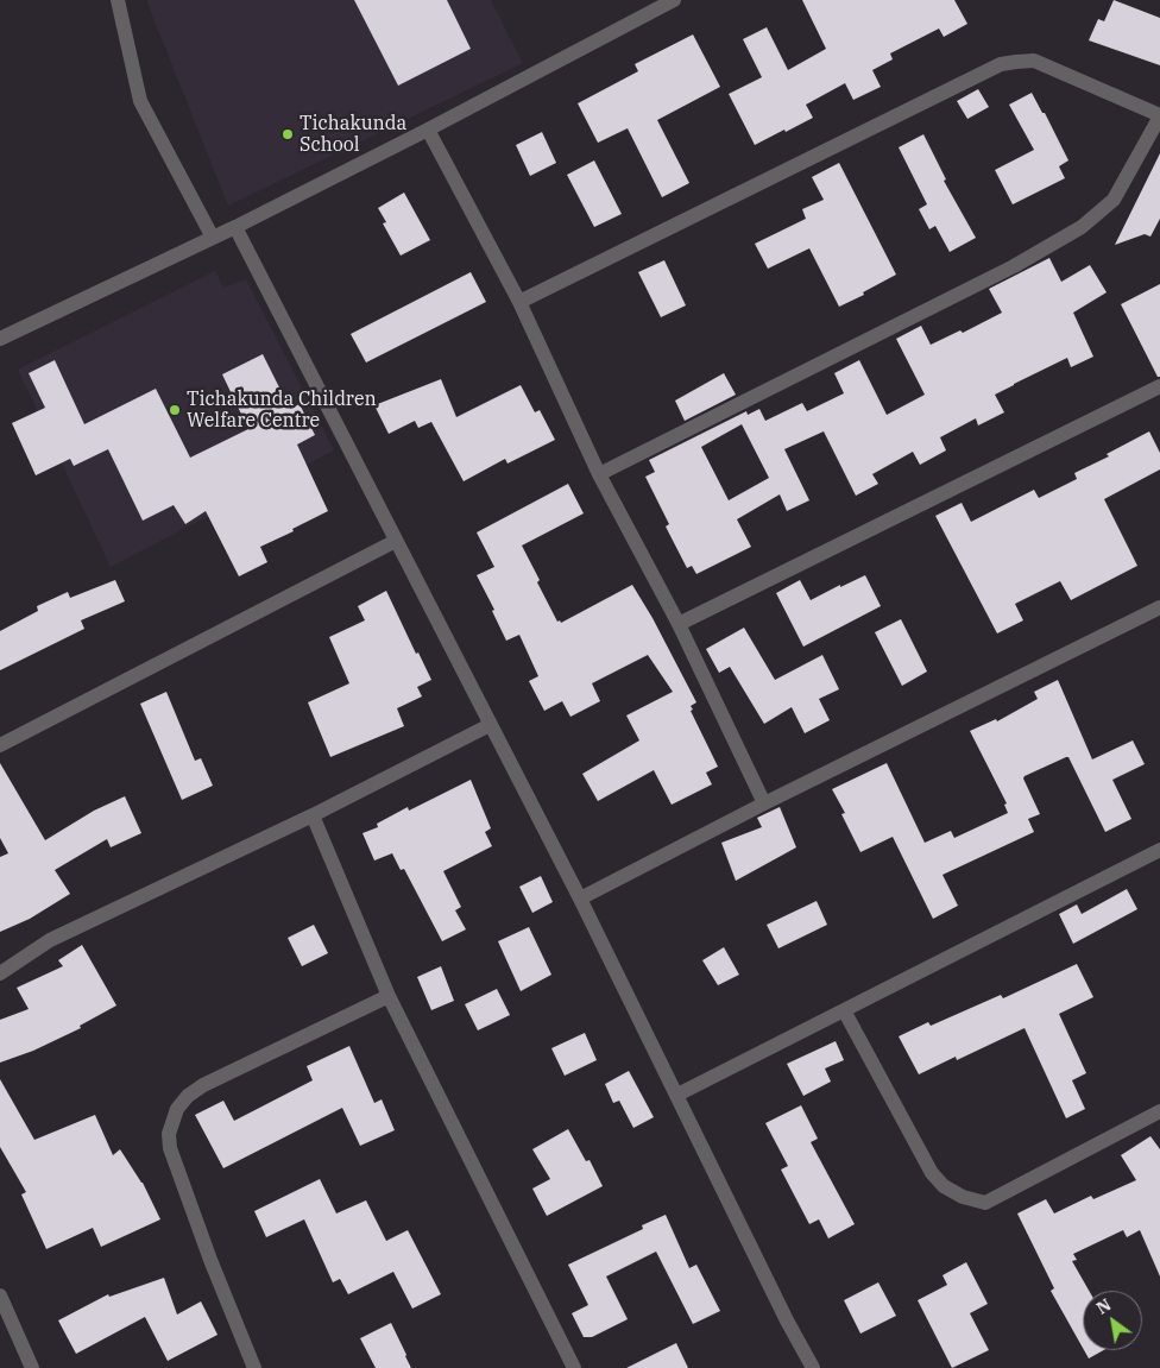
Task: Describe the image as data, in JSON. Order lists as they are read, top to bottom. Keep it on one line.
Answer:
{"places":["Tichakunda School","Tichakunda Children Welfare Centre"],"north":"top left"}
